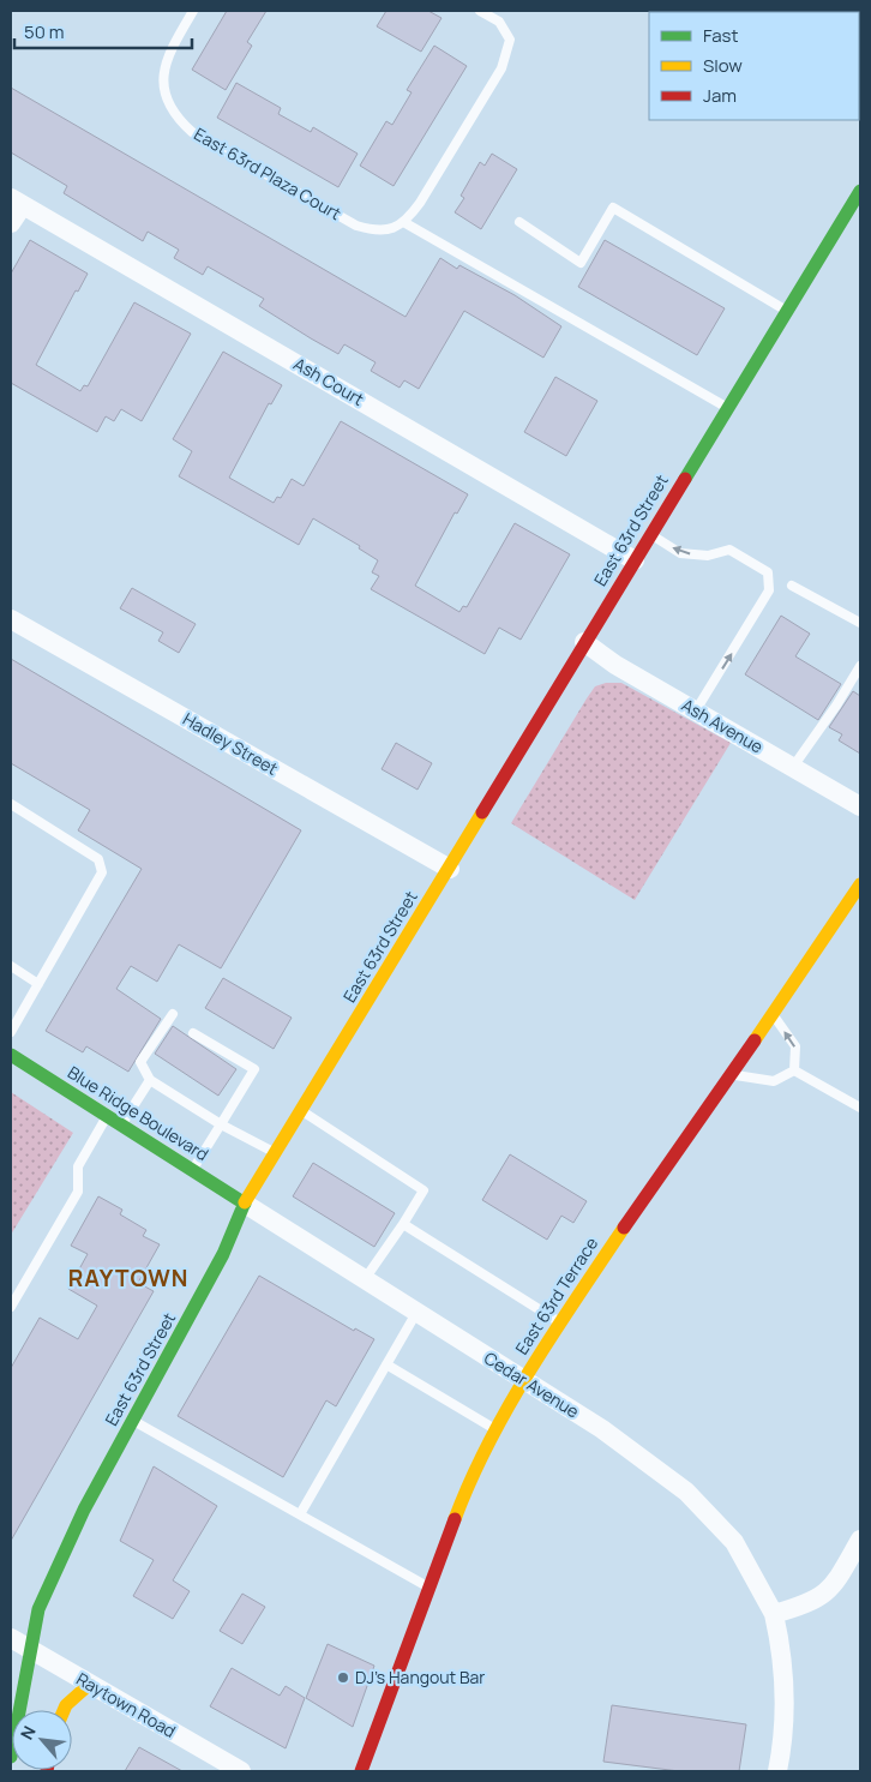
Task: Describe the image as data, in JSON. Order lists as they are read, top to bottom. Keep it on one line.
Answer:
{"streets":{"street":["Ash Court","East 63rd Street","Ash Avenue","Hadley Street","Blue Ridge Boulevard","East 63rd Terrace","Cedar Avenue","Raytown Road"],"lane":["East 63rd Plaza Court"]},"crossings":[["Ash Court","East 63rd Street"],["East 63rd Street","Ash Avenue"],["East 63rd Street","Hadley Street"],["East 63rd Street","Blue Ridge Boulevard"],["East 63rd Street","Cedar Avenue"],["East 63rd Street","Raytown Road"],["Blue Ridge Boulevard","Cedar Avenue"],["East 63rd Terrace","Cedar Avenue"]],"districts":["RAYTOWN"],"places":["DJ's Hangout Bar"],"legend":["Fast","Slow","Jam"],"scale_bar":"50 m","north":"top left"}
